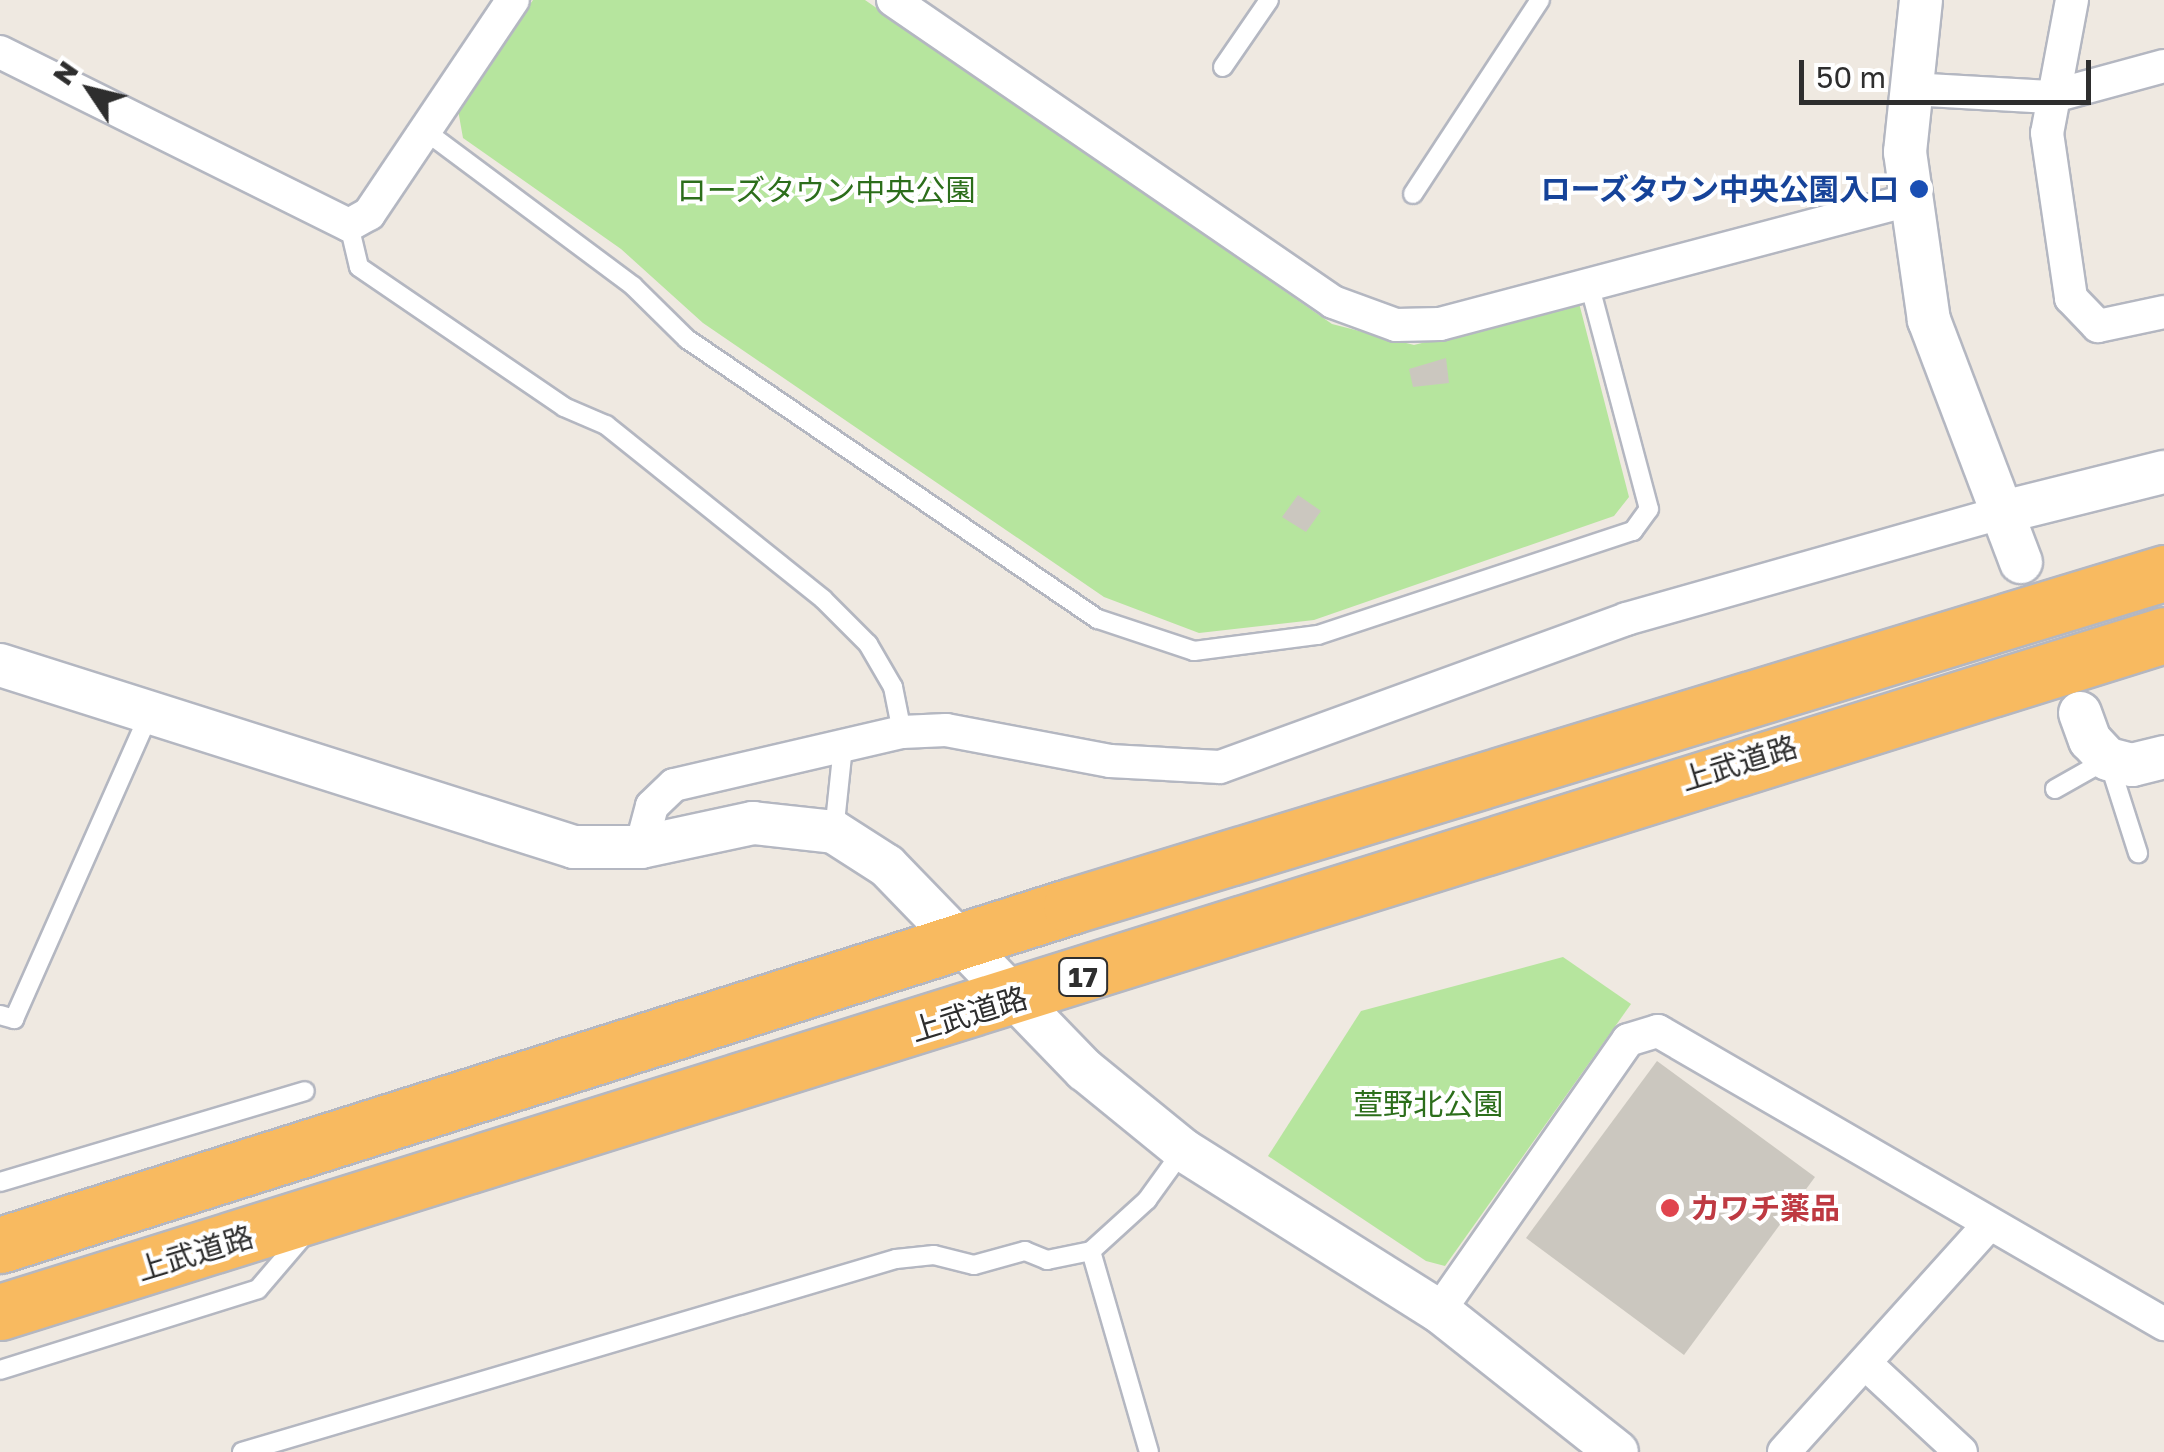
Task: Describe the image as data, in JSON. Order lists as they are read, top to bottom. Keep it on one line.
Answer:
{"streets":{"highway":["上武道路","17"]},"parks":["ローズタウン中央公園","萱野北公園"],"places":["ローズタウン中央公園入口","カワチ薬品"],"scale_bar":"50 m","north":"top left"}
